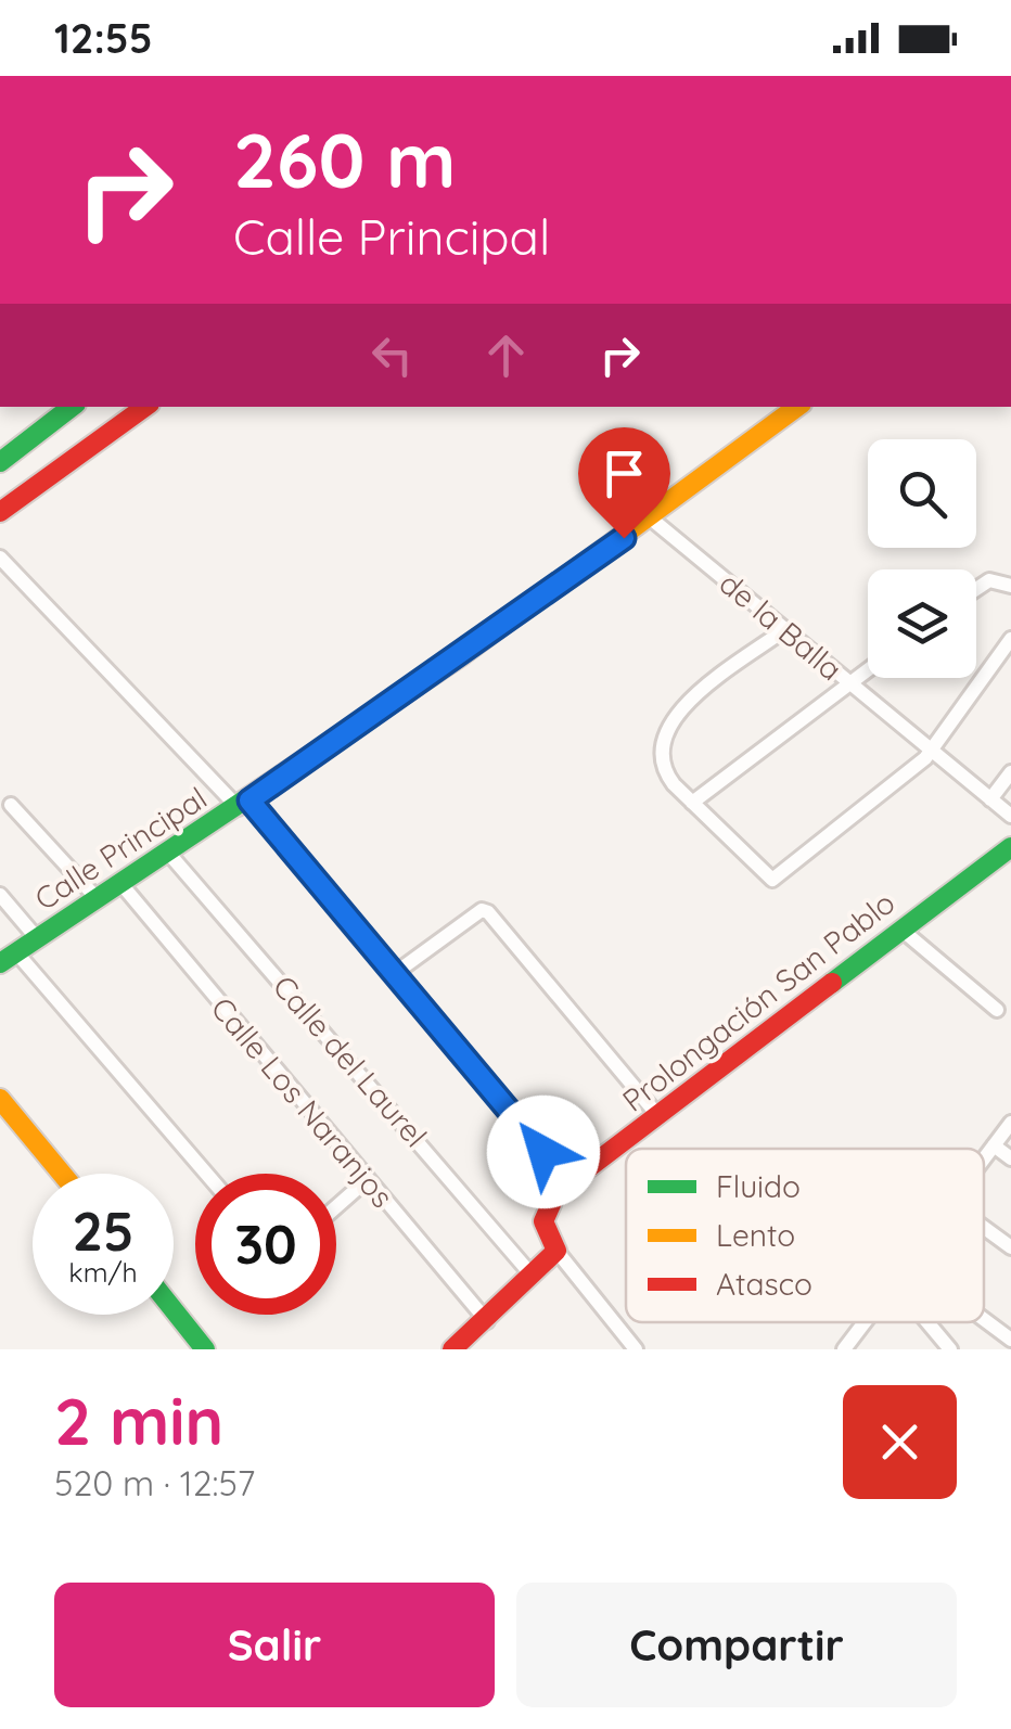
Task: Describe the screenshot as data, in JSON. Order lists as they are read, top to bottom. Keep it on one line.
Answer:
{"streets":{"main road":["Calle Principal","Prolongación San Pablo"],"street":["de la Balla","Calle del Laurel","Calle Los Naranjos"]},"crossings":[["de la Balla","Calle Principal"],["Calle Principal","Calle del Laurel"],["Calle Principal","Calle Los Naranjos"]],"legend":["Fluido","Lento","Atasco"],"page":{"status":"12:55","turn":["260 m","Calle Principal"],"speed":"25 km/h","limit":"30","heading":["2 min","520 m · 12:57"],"buttons":["Salir","Compartir"]}}
